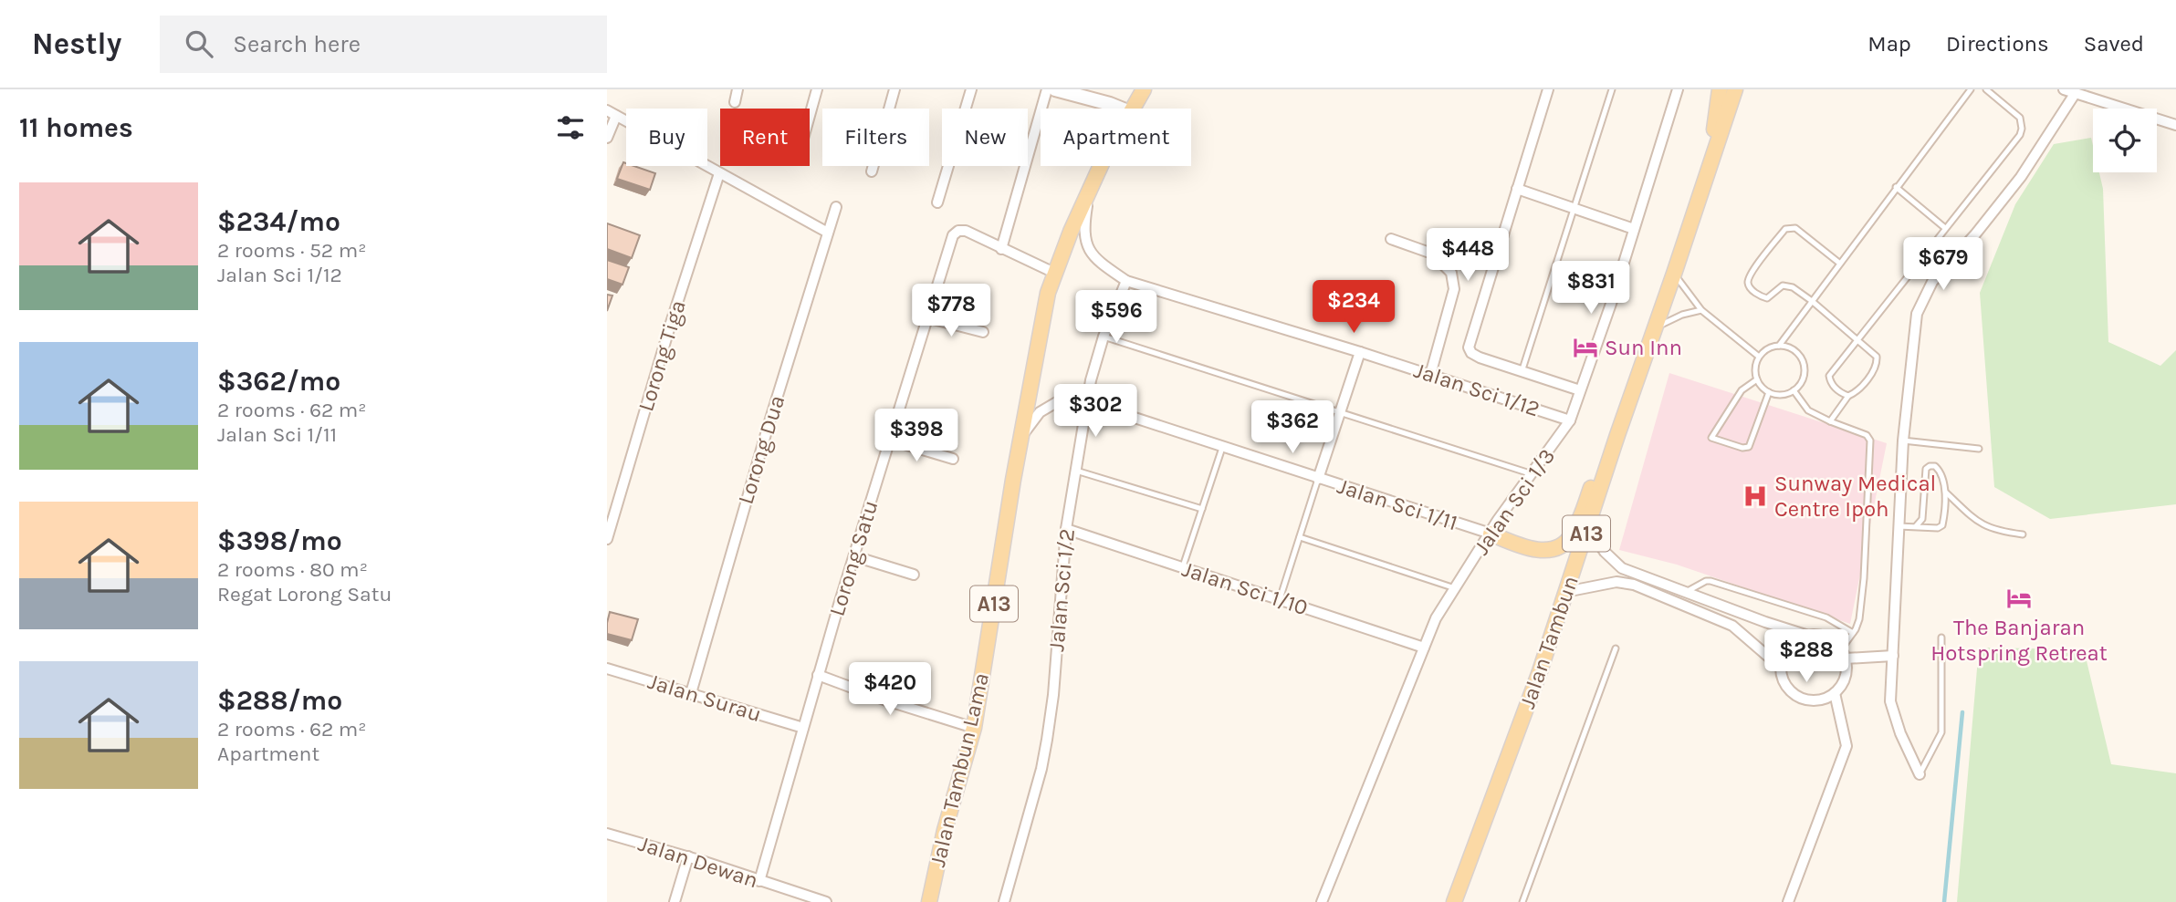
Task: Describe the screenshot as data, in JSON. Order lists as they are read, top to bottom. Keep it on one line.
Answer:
{"streets":{"main road":["A13","Jalan Tambun","Jalan Tambun Lama"],"street":["Lorong Tiga","Jalan Sci 1/12","Lorong Dua","Jalan Sci 1/3","Jalan Sci 1/11","Lorong Satu","Jalan Sci 1/10","Jalan Sci 1/2","Jalan Surau","Jalan Dewan"]},"crossings":[["Jalan Sci 1/12","Jalan Sci 1/3"],["Jalan Sci 1/12","Jalan Sci 1/2"],["Jalan Sci 1/12","Jalan Tambun Lama"],["Lorong Dua","Jalan Surau"],["Jalan Sci 1/3","Jalan Sci 1/11"],["Jalan Sci 1/3","Jalan Sci 1/10"],["Jalan Sci 1/11","Jalan Sci 1/2"],["Jalan Sci 1/11","Jalan Tambun Lama"],["Lorong Satu","Jalan Surau"],["Lorong Satu","Jalan Tambun Lama"],["Lorong Satu","Jalan Dewan"],["Jalan Sci 1/10","Jalan Sci 1/2"]],"places":{"hotel":["Sun Inn","The Banjaran Hotspring Retreat"],"hospital":["Sunway Medical Centre Ipoh"]},"page":{"header":"Nestly","search":"Search here","nav":["Map","Directions","Saved"],"heading":"11 homes","chip":["Buy","Rent","Filters","New","Apartment"],"list":[{"name":"$234/mo","note":"2 rooms · 52 m² · Jalan Sci 1/12"},{"name":"$362/mo","note":"2 rooms · 62 m² · Jalan Sci 1/11"},{"name":"$398/mo","note":"2 rooms · 80 m² · Regat Lorong Satu"},{"name":"$288/mo","note":"2 rooms · 62 m² · Apartment"}],"price":["$448","$679","$831","$234","$778","$596","$302","$362","$398","$288","$420"]}}
